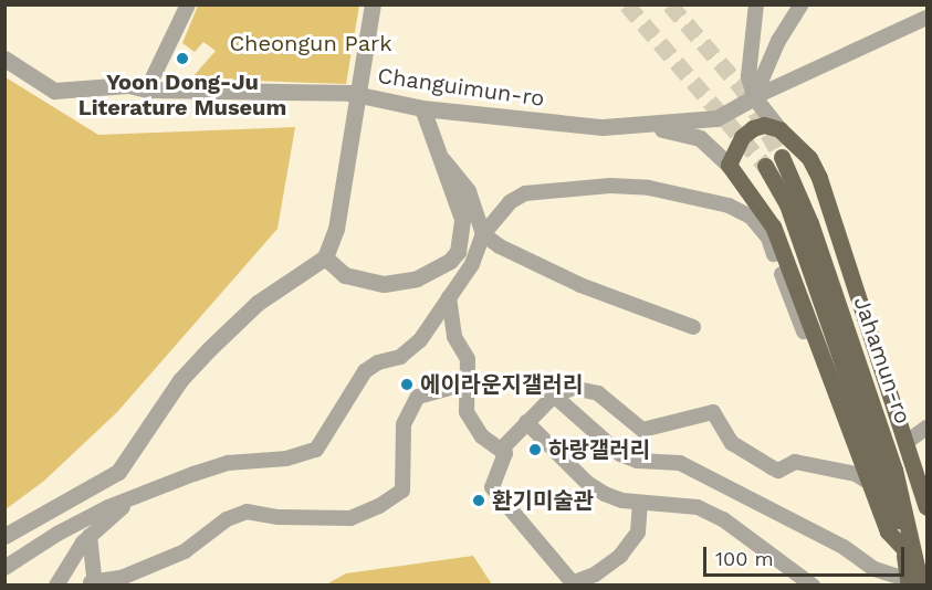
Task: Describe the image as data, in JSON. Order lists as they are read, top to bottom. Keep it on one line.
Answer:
{"streets":{"main road":["Jahamun-ro"],"street":["Changuimun-ro"]},"parks":["Cheongun Park"],"places":["Yoon Dong-Ju Literature Museum","에이라운지갤러리","하랑갤러리","환기미술관"],"scale_bar":"100 m"}
